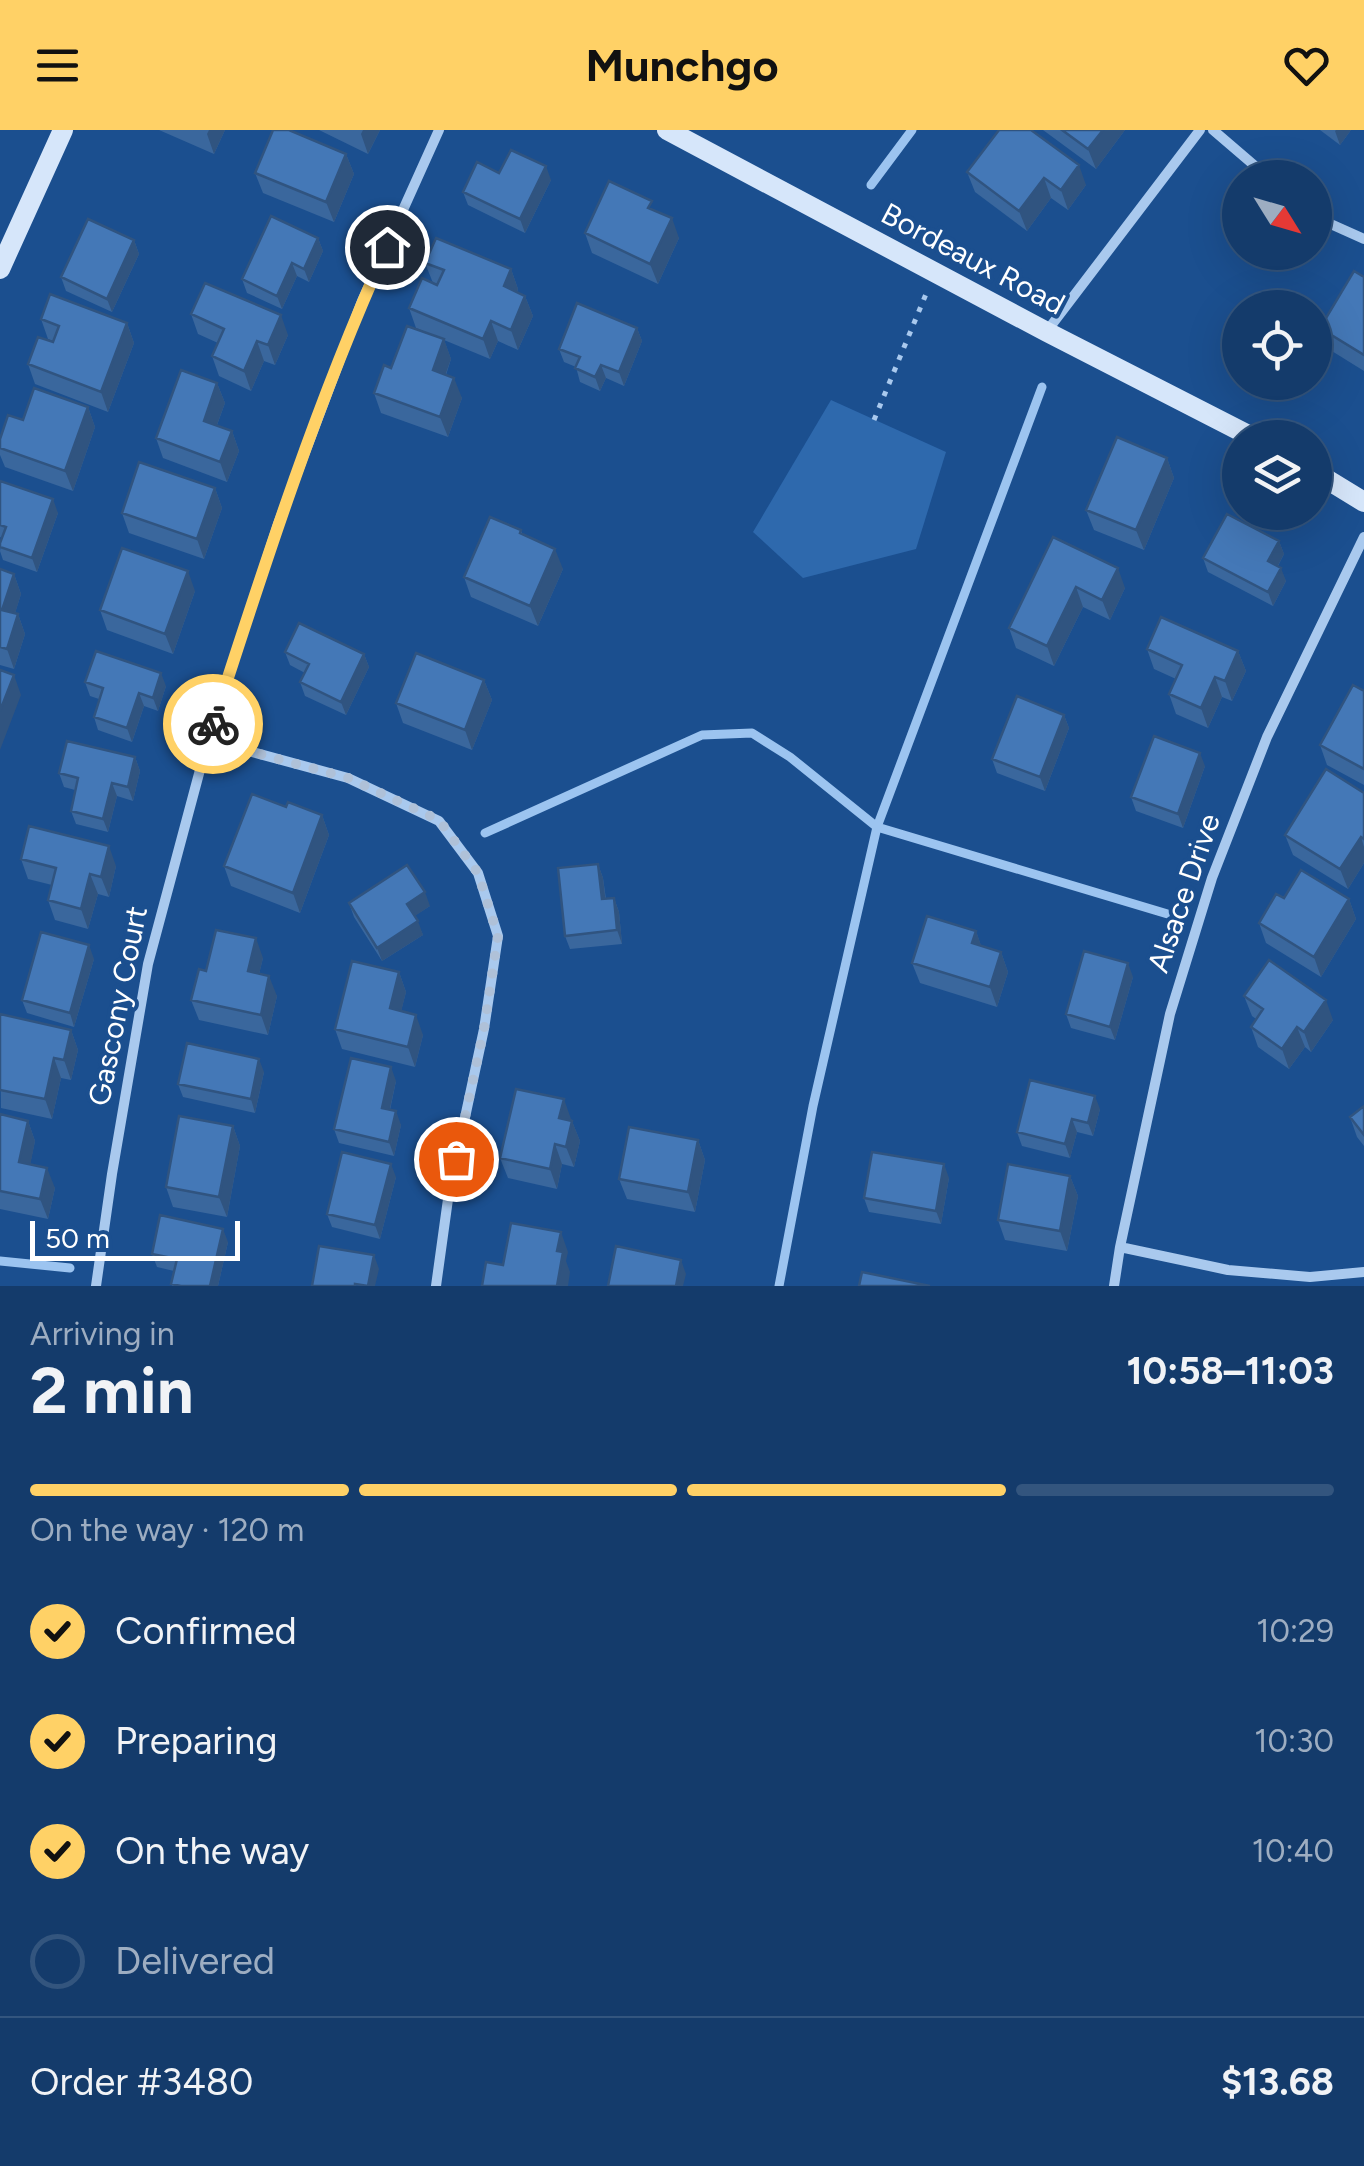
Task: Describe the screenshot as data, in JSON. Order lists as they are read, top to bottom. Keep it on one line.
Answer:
{"streets":{"street":["Bordeaux Road","Alsace Drive","Gascony Court"]},"scale_bar":"50 m","north":"bottom right","page":{"header":"Munchgo","scale":"50 m","heading":["2 min","Arriving in","10:58–11:03"],"panel":["Order #3480","$13.68"],"bar":"On the way · 120 m","list":[["Confirmed","10:29"],["Preparing","10:30"],["On the way","10:40"],"Delivered"]}}
